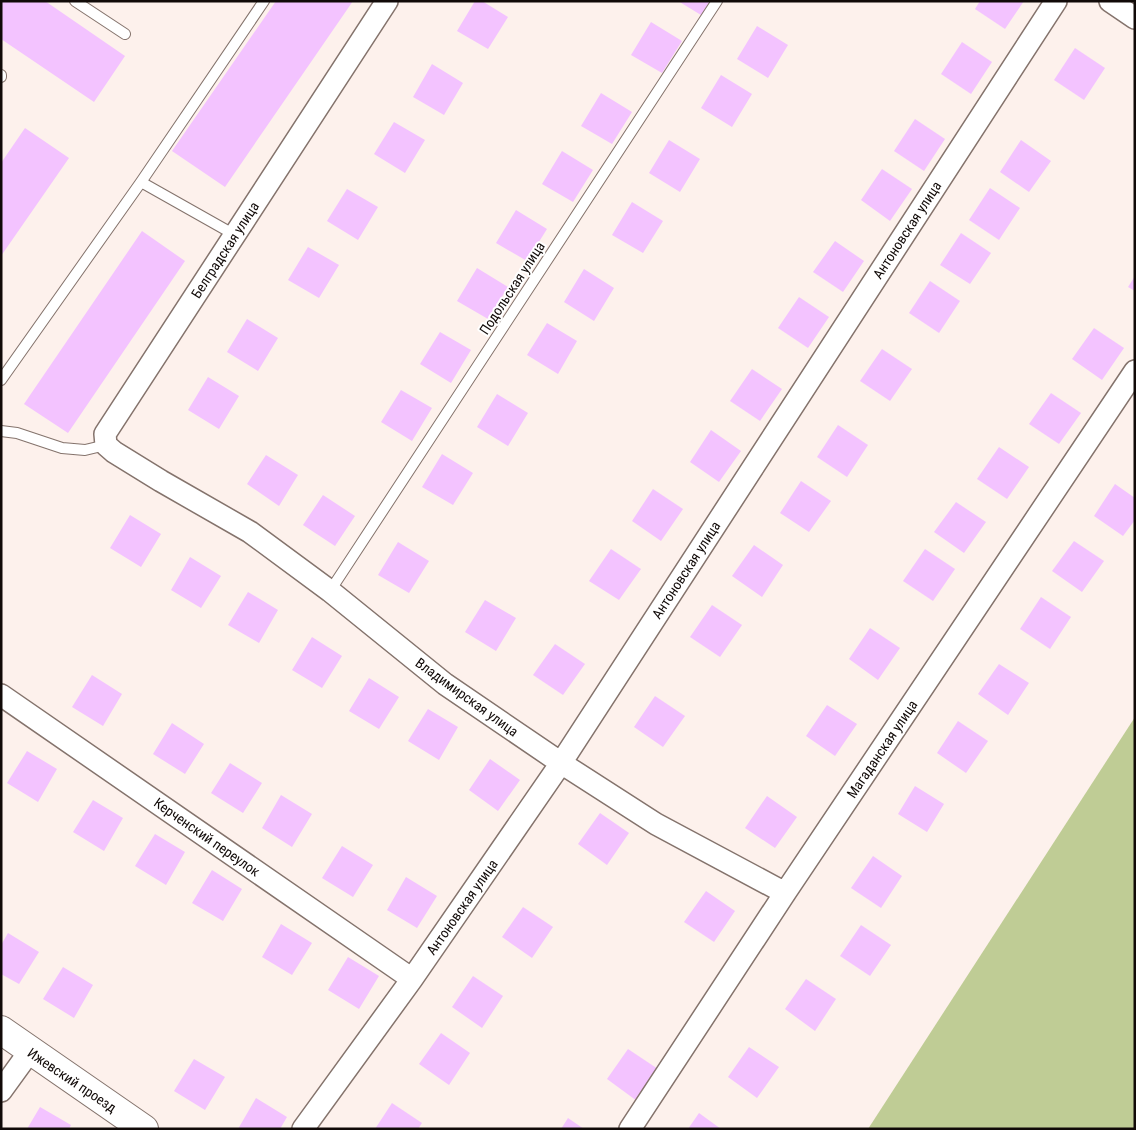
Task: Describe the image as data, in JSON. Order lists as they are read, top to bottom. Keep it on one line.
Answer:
{"streets":{"street":["Антоновская улица","Белградская улица","Владимирская улица","Магаданская улица","Керченский переулок","Ижевский проезд"],"lane":["Подольская улица"]},"crossings":[["Антоновская улица","Владимирская улица"],["Антоновская улица","Керченский переулок"],["Белградская улица","Владимирская улица"],["Подольская улица","Владимирская улица"],["Владимирская улица","Магаданская улица"]]}
